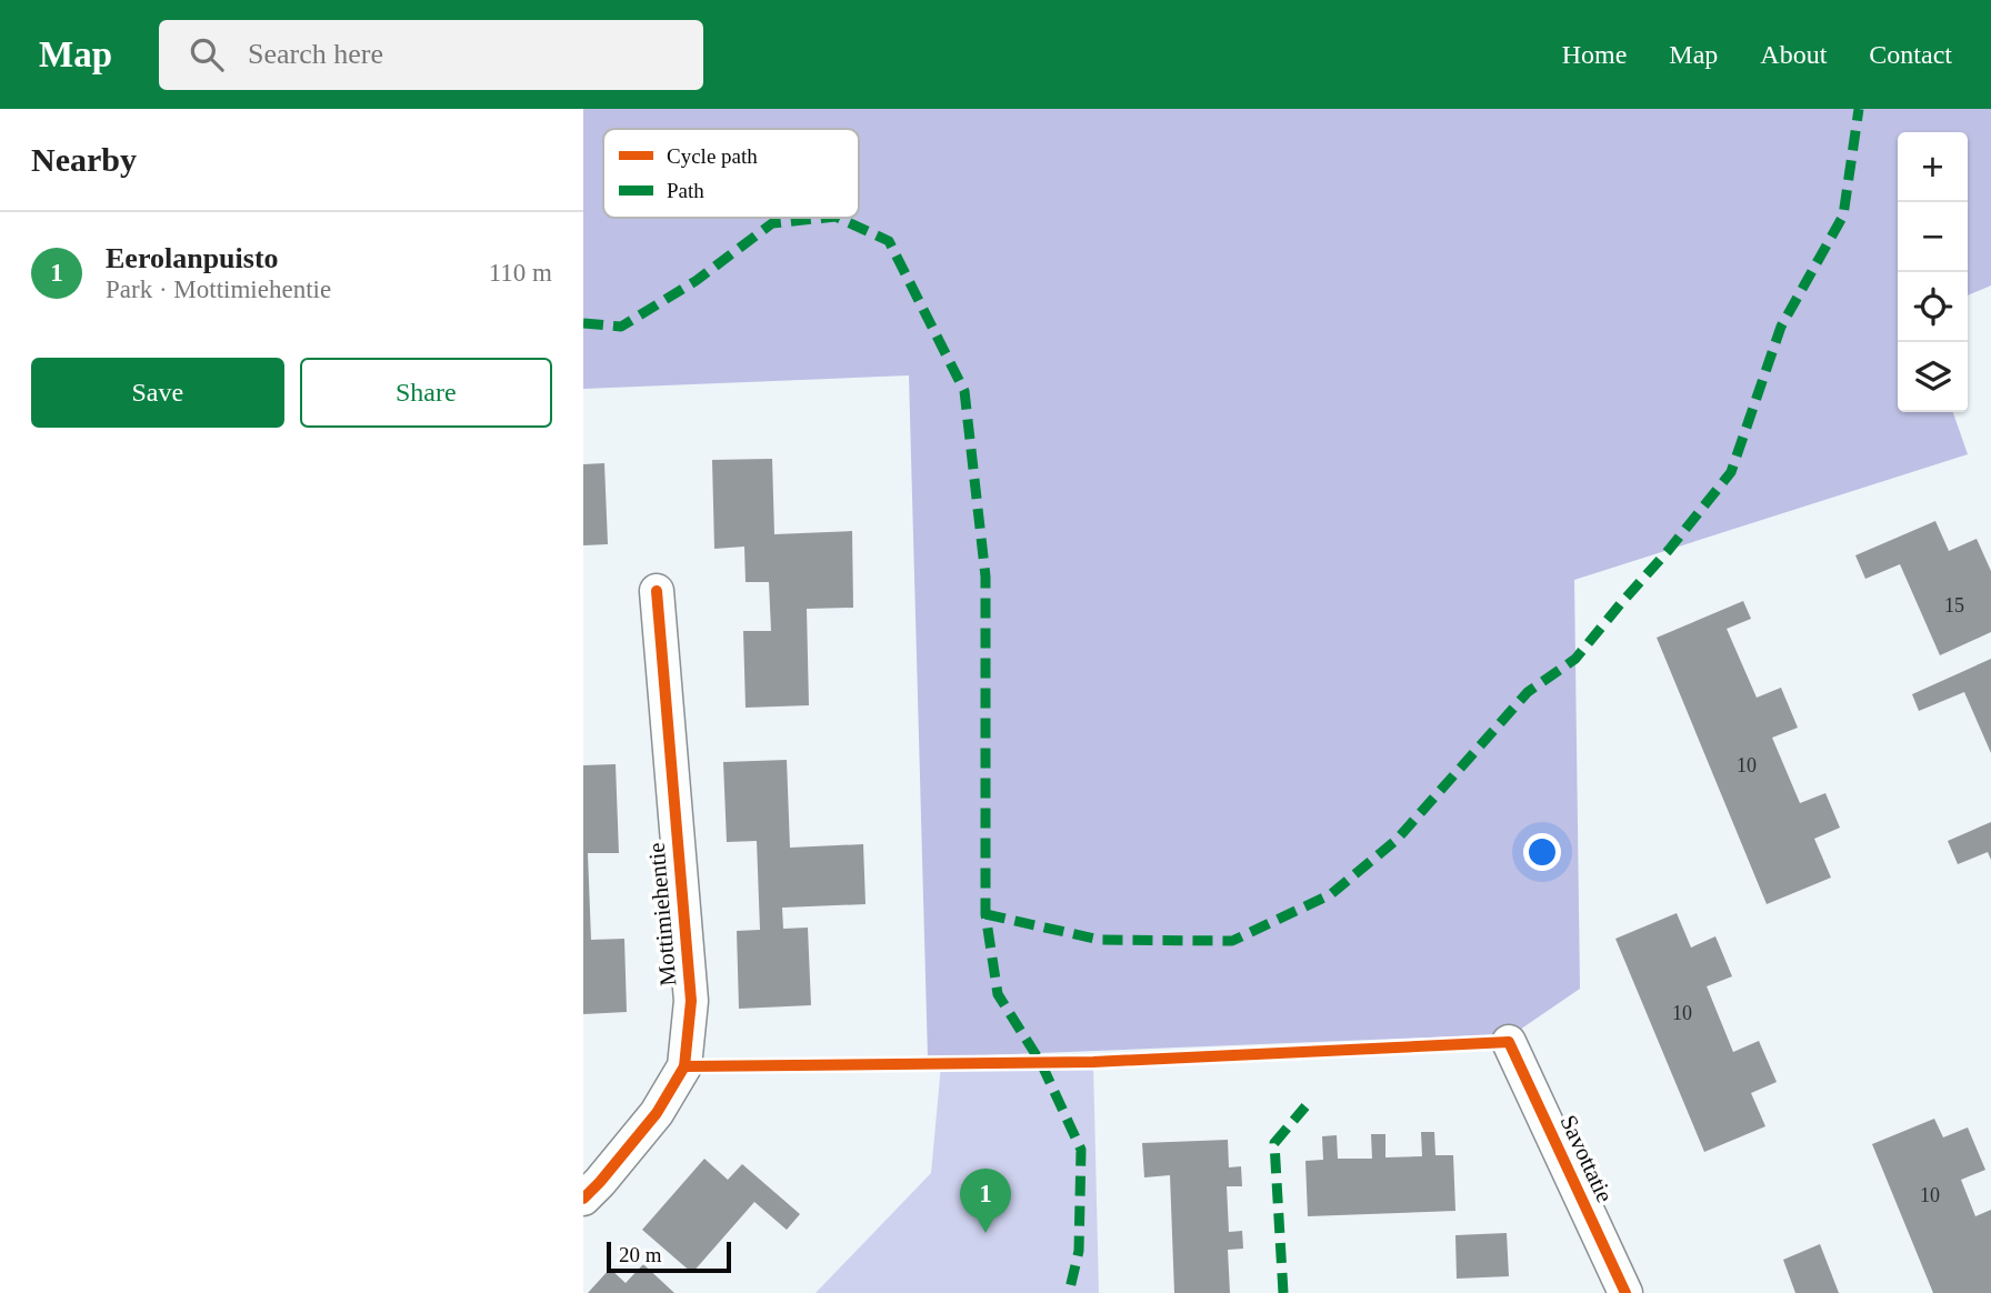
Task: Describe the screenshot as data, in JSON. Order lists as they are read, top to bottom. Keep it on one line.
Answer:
{"streets":{"street":["Mottimiehentie","Savottatie"]},"house_numbers":["15","10","10","10"],"legend":["Cycle path","Path"],"scale_bar":"20 m","page":{"header":"Map","search":"Search here","nav":["Home","Map","About","Contact"],"heading":"Nearby","map_buttons":["+","−"],"list":[{"mark":"1","name":"Eerolanpuisto","note":"Park · Mottimiehentie","value":"110 m"}],"buttons":["Save","Share"],"pins":"1","scale":"20 m"}}
